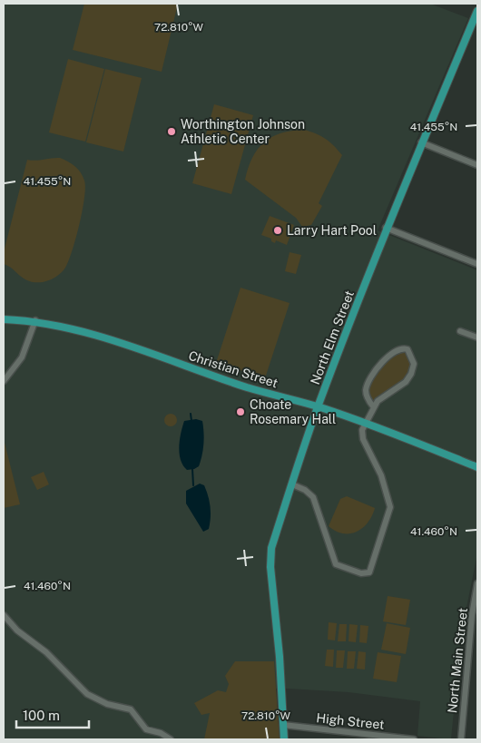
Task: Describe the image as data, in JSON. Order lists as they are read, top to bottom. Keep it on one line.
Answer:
{"streets":{"main road":["North Elm Street","Christian Street"],"street":["North Main Street","High Street"]},"crossings":[["North Elm Street","Christian Street"],["North Elm Street","High Street"]],"places":["Worthington Johnson Athletic Center","Larry Hart Pool","Choate Rosemary Hall"],"scale_bar":"100 m","coordinates":["72.810°W","41.455°N","41.460°N"]}
